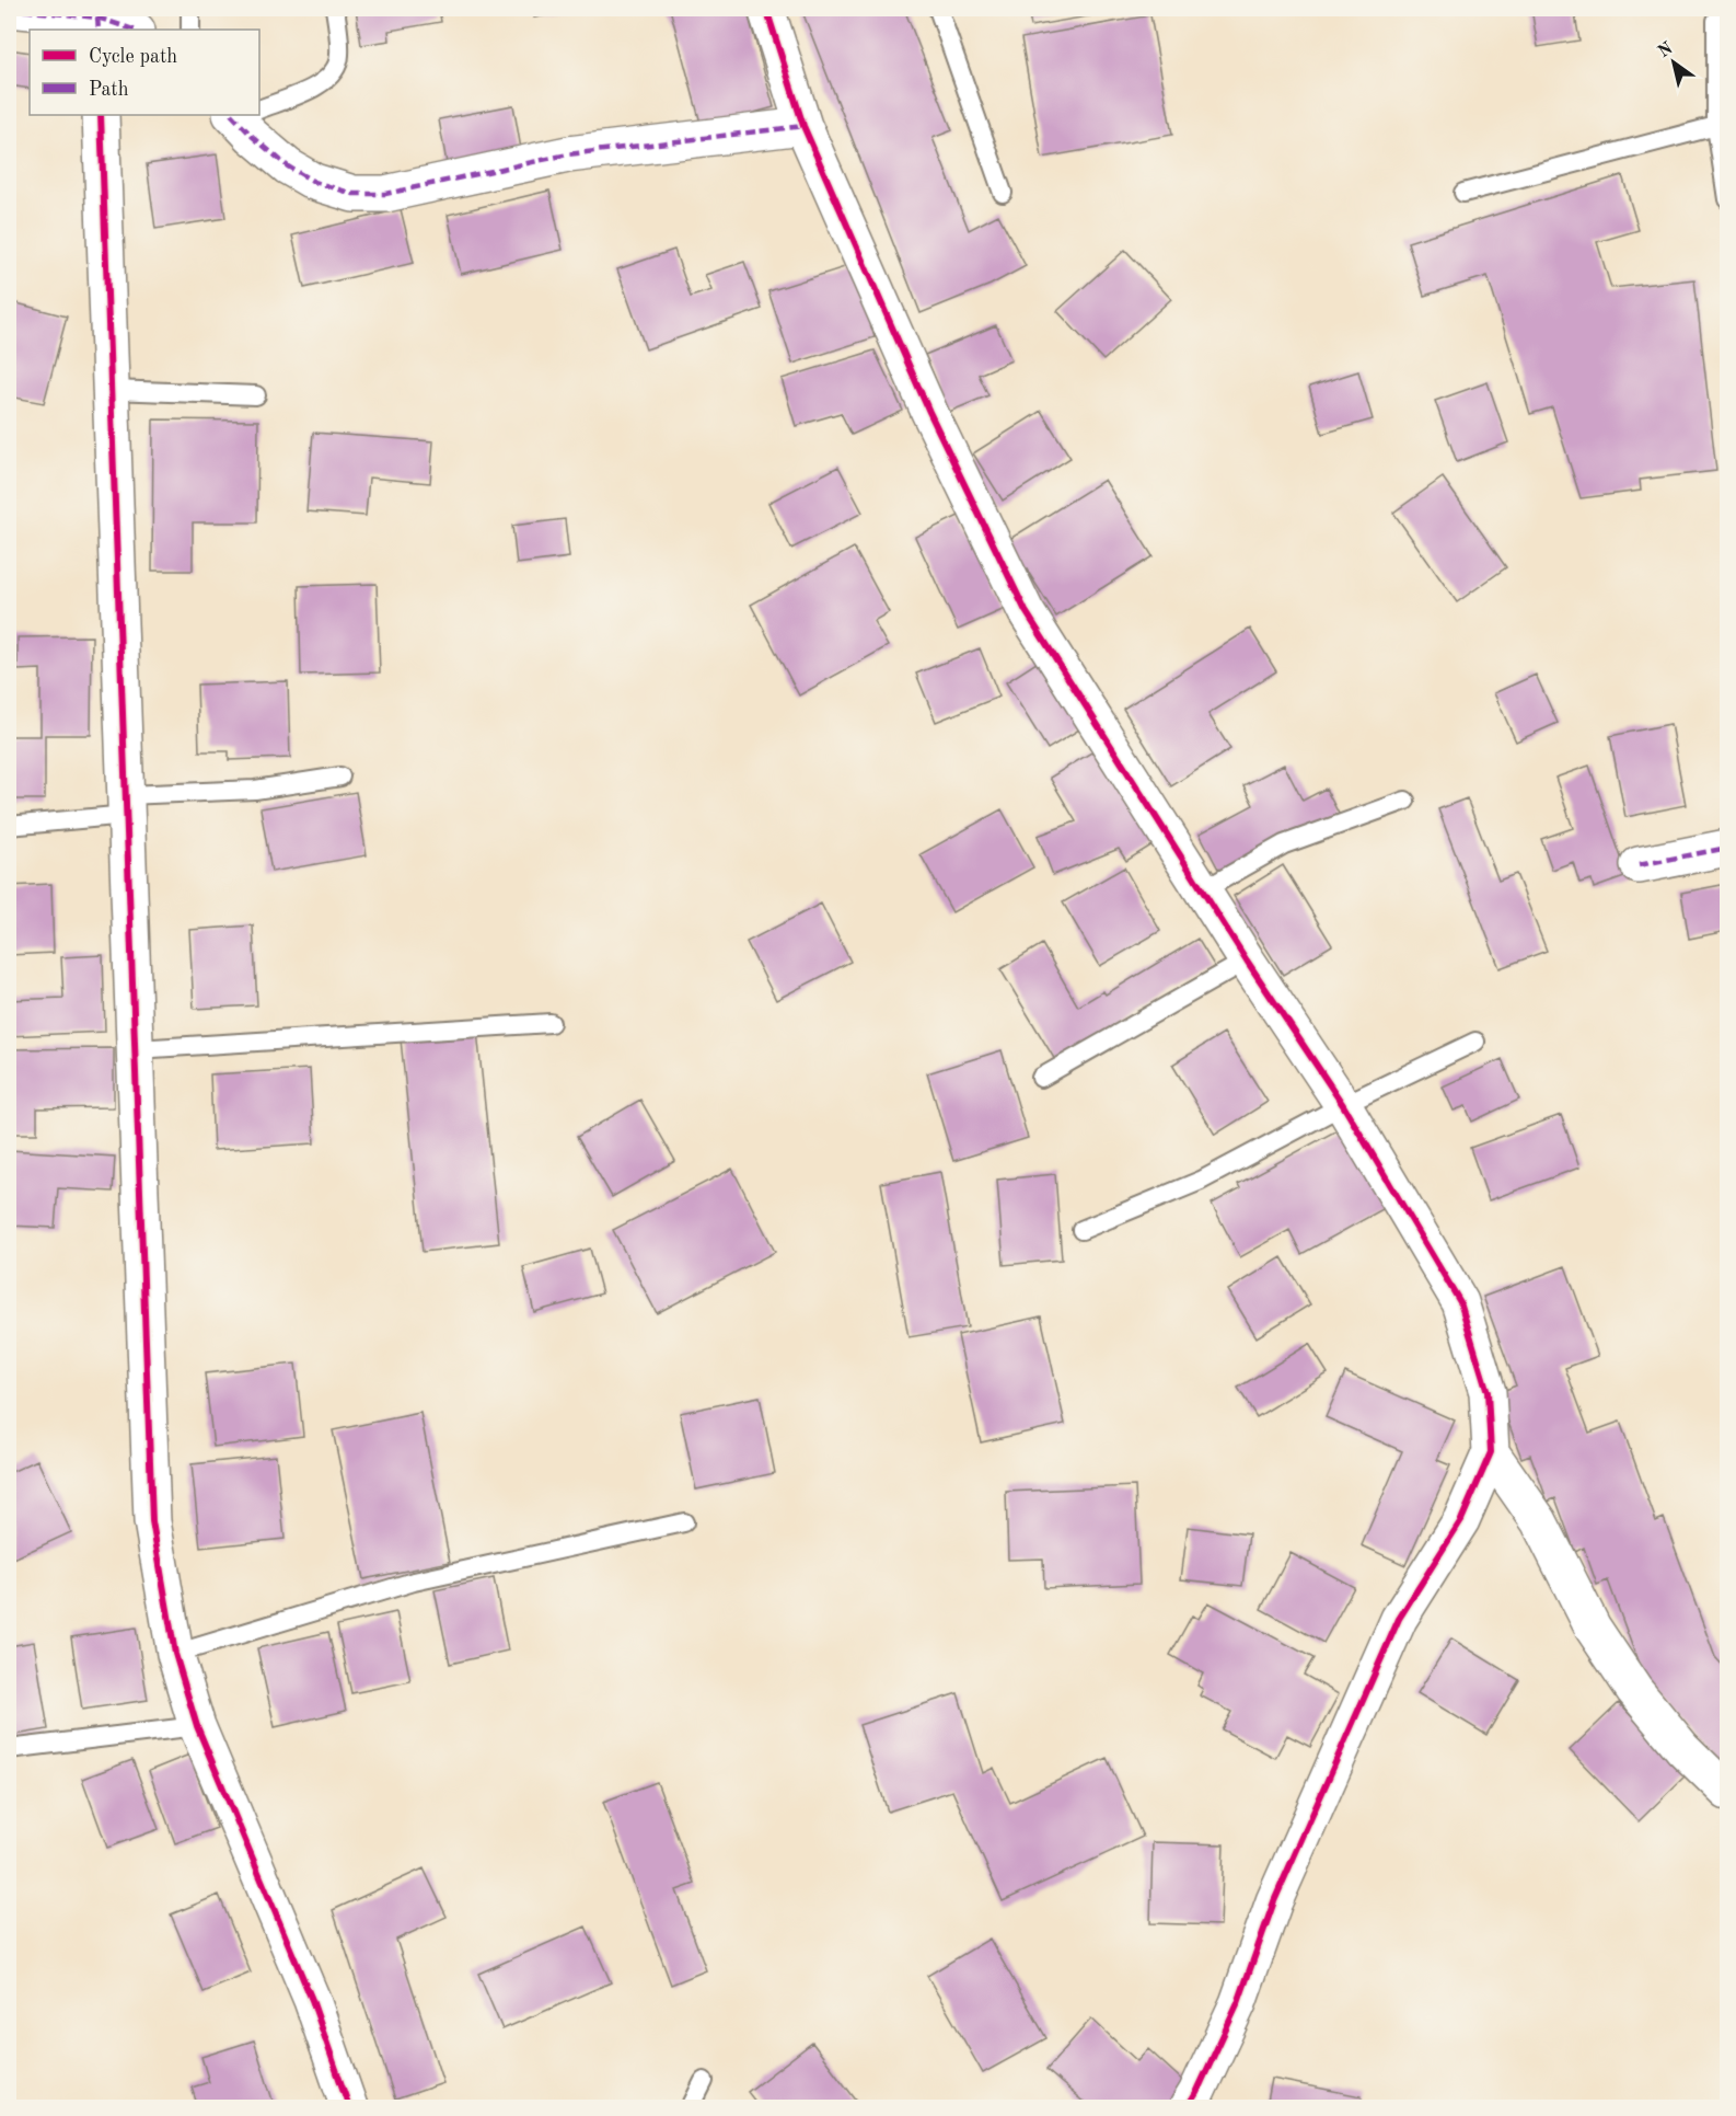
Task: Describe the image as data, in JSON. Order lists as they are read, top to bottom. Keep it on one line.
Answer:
{"legend":["Cycle path","Path"],"north":"top left"}
